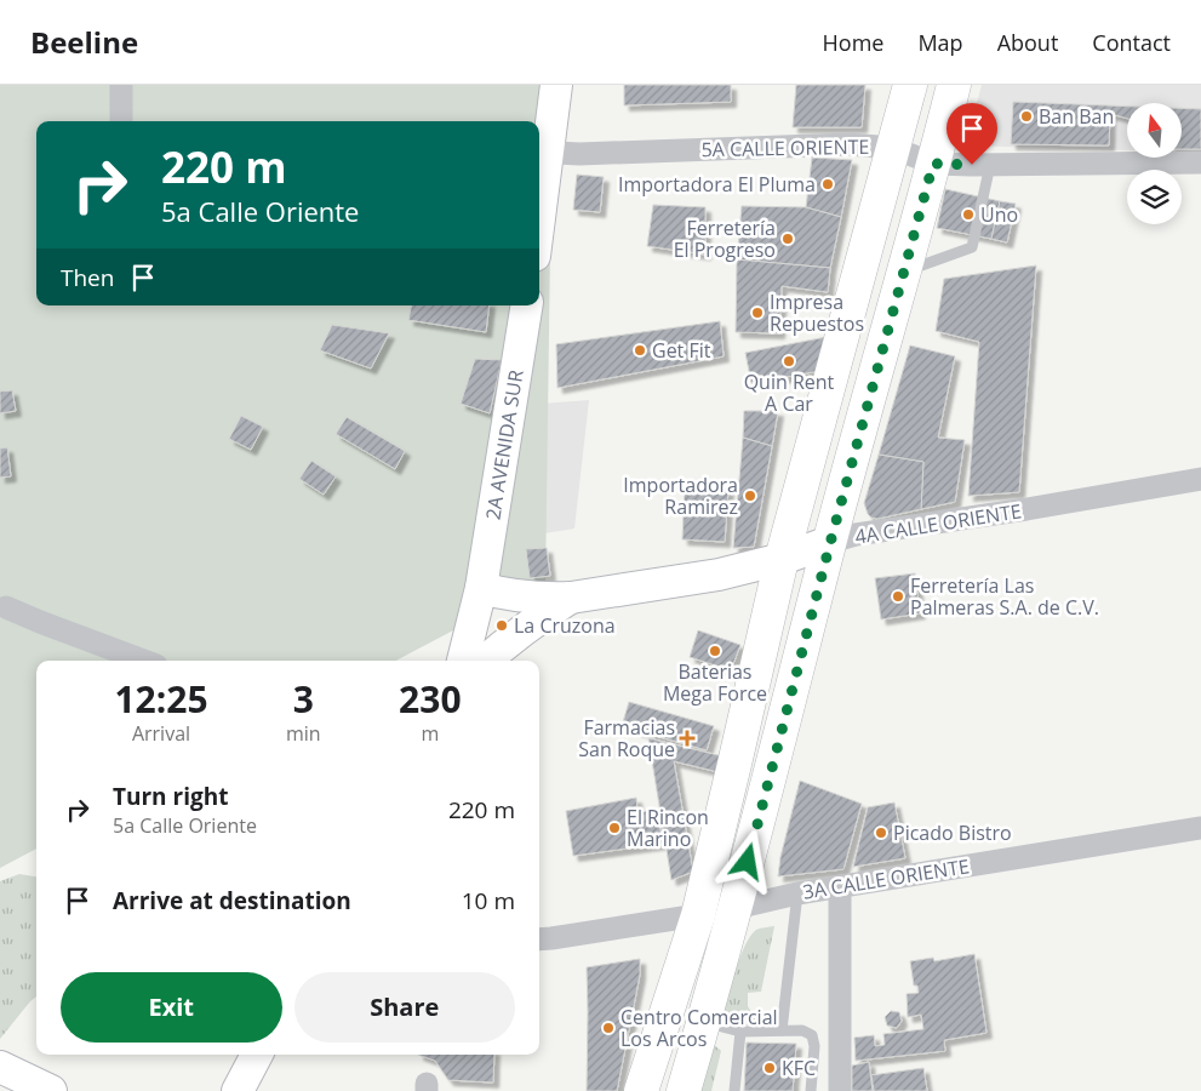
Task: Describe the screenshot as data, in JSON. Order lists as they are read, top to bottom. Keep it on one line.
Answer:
{"streets":{"street":["5A CALLE ORIENTE","2A AVENIDA SUR","4A CALLE ORIENTE","3A CALLE ORIENTE"]},"crossings":[["2A AVENIDA SUR","4A CALLE ORIENTE"]],"places":{"other":["Ban Ban","Importadora El Pluma","Uno","Ferretería El Progreso","Impresa Repuestos","Get Fit","Quin Rent A Car","Importadora Ramirez","Ferretería Las Palmeras S.A. de C.V.","La Cruzona","Baterias Mega Force","El Rincon Marino","Picado Bistro","Centro Comercial Los Arcos","KFC"],"health":["Farmacias San Roque"]},"north":"top","page":{"header":"Beeline","nav":["Home","Map","About","Contact"],"turn":["220 m","5a Calle Oriente"],"then":"Then","eta":["12:25","Arrival","3","min","230","m"],"list":[{"name":"Turn right","note":"5a Calle Oriente","value":"220 m"},{"name":"Arrive at destination","value":"10 m"}],"buttons":["Exit","Share"]}}
